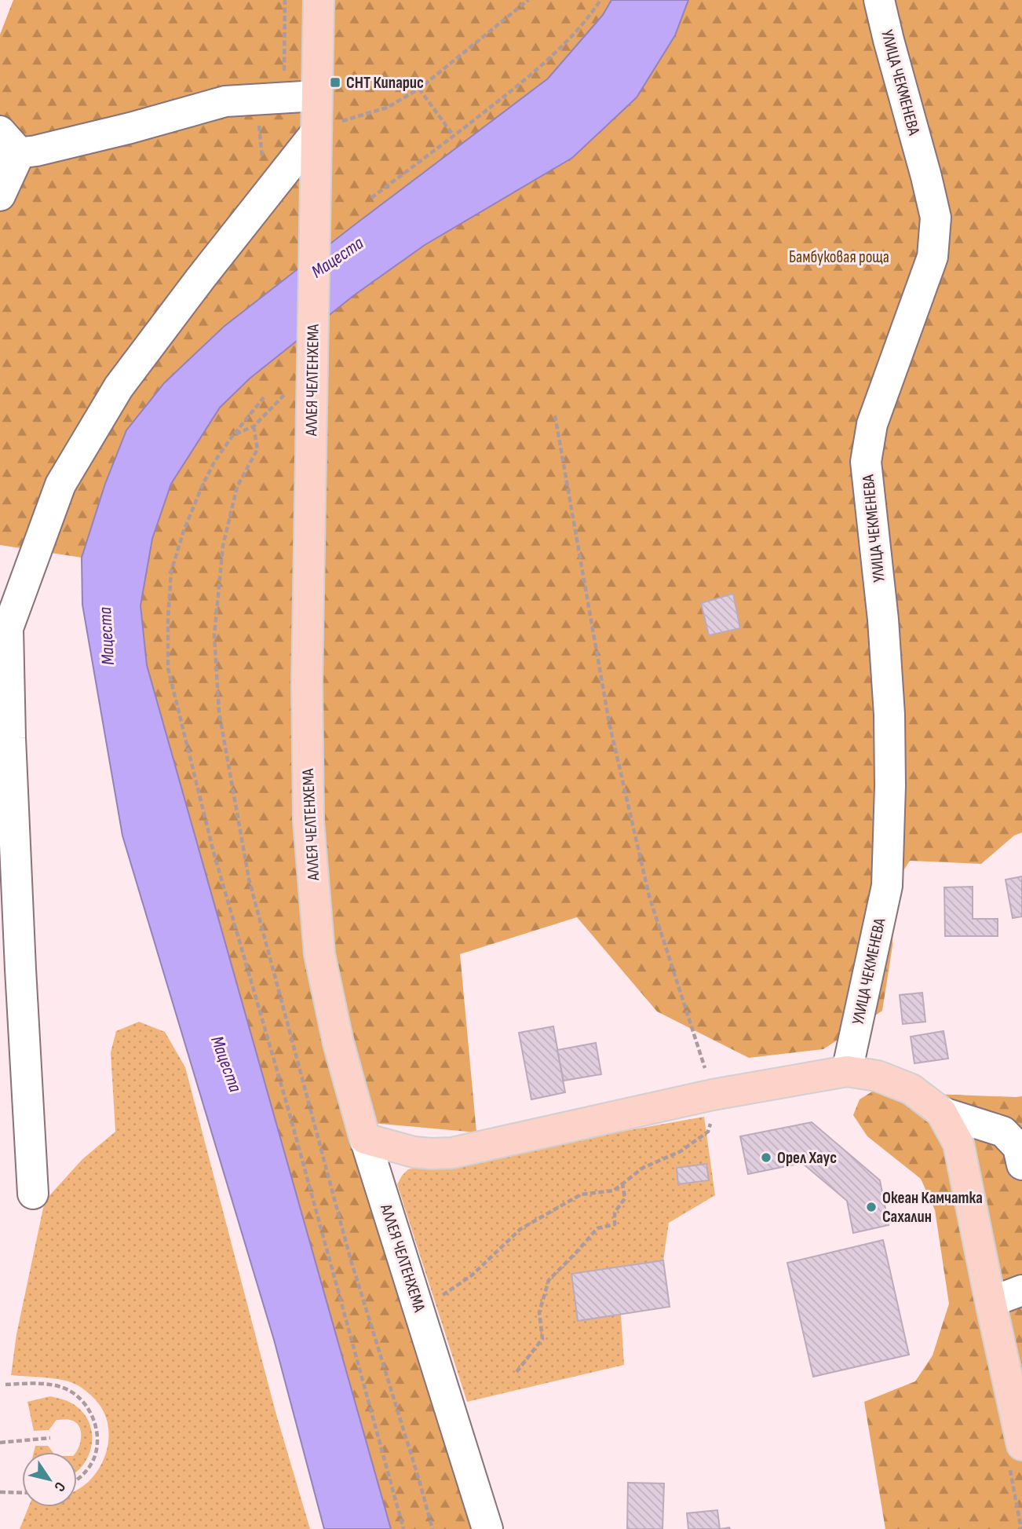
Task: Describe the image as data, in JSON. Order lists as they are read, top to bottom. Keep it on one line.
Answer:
{"streets":{"main road":["АЛЛЕЯ ЧЕЛТЕНХЕМА"],"street":["УЛИЦА ЧЕКМЕНЕВА"]},"water":["Мацеста"],"parks":["Бамбуковая роща"],"places":{"transit":["СНТ Кипарис"],"other":["Орел Хаус","Океан Камчатка Сахалин"]},"north":"bottom right"}
